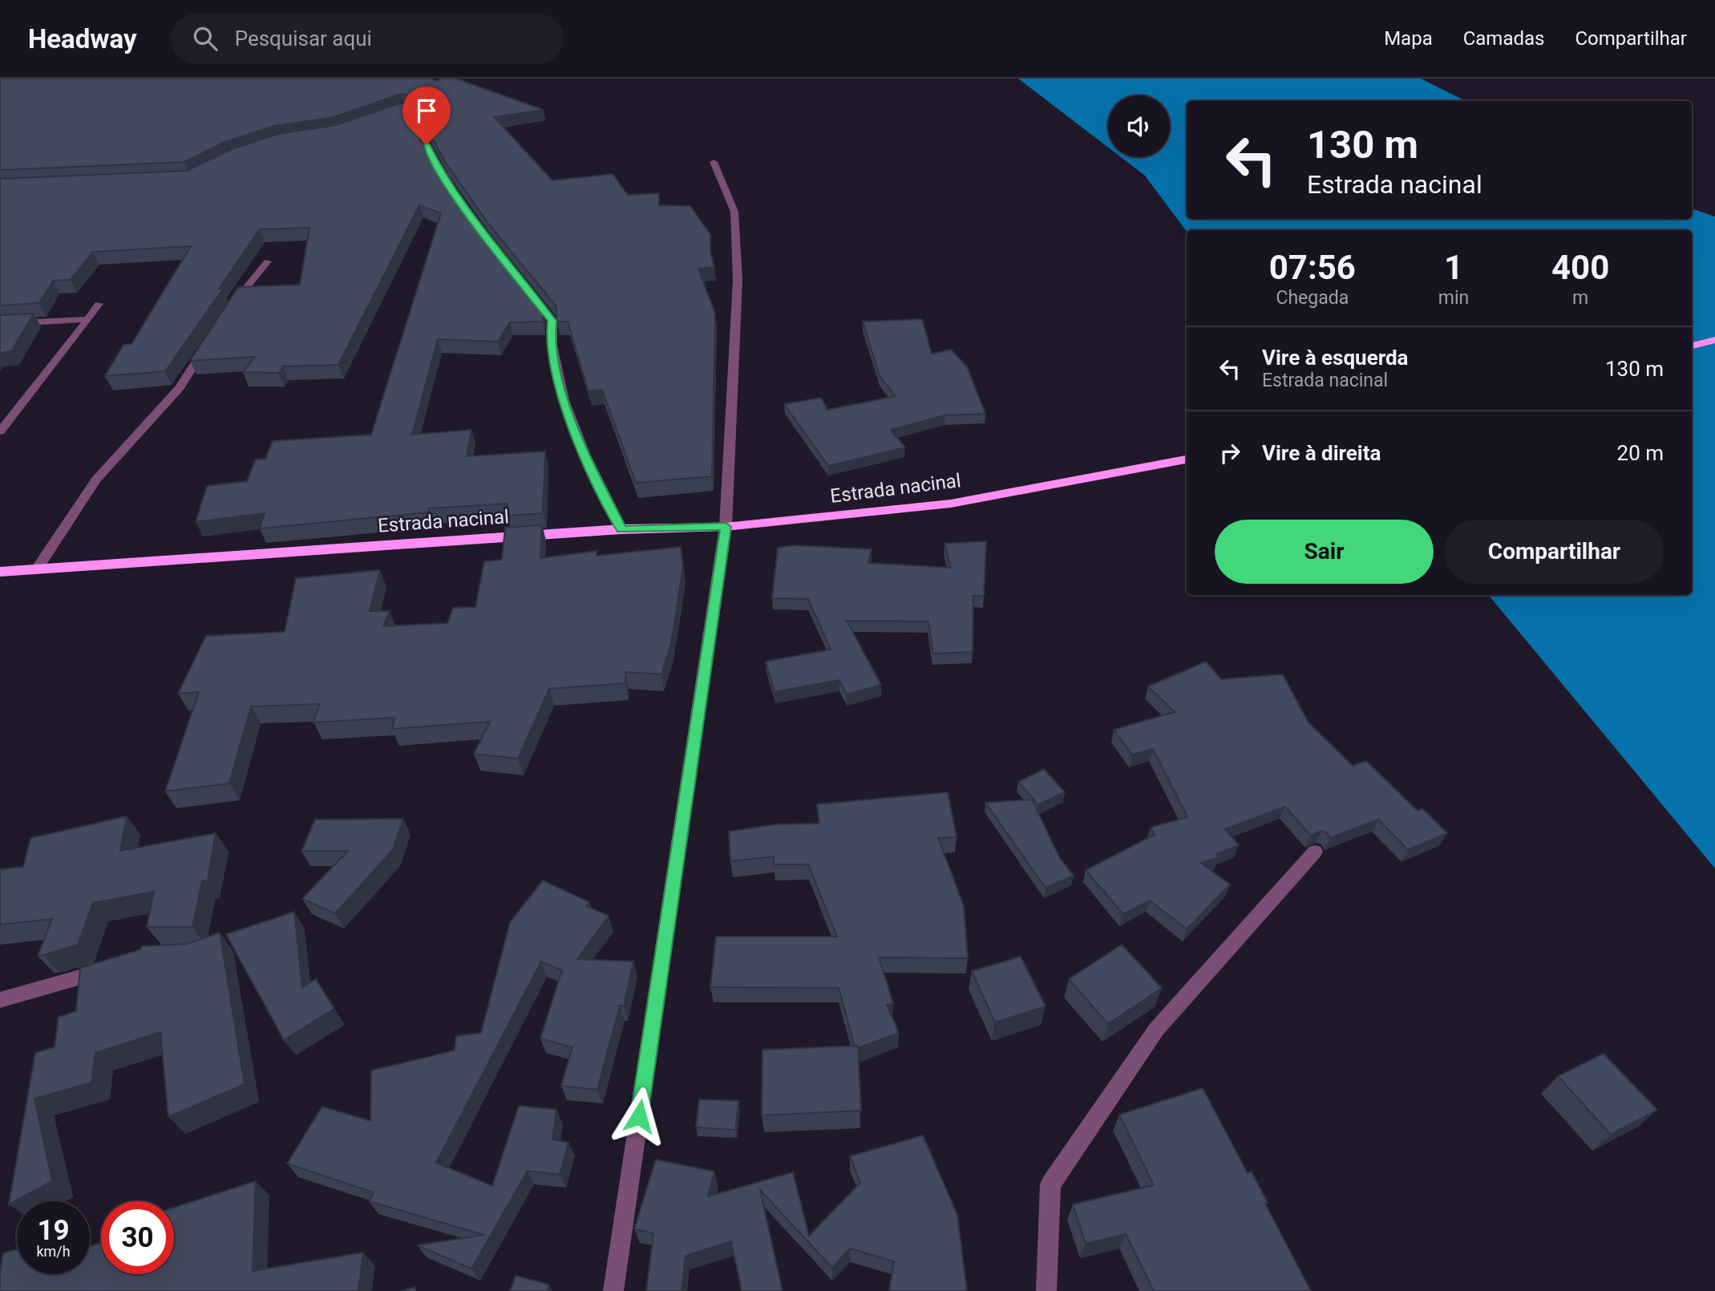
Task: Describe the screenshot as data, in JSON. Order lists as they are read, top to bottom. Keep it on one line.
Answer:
{"streets":{"highway":["Estrada nacinal"]},"page":{"header":"Headway","search":"Pesquisar aqui","nav":["Mapa","Camadas","Compartilhar"],"turn":["130 m","Estrada nacinal"],"eta":["07:56","Chegada","1","min","400","m"],"list":[{"name":"Vire à esquerda","note":"Estrada nacinal","value":"130 m"},{"name":"Vire à direita","value":"20 m"}],"buttons":["Sair","Compartilhar"],"speed":"19 km/h","limit":"30"}}
